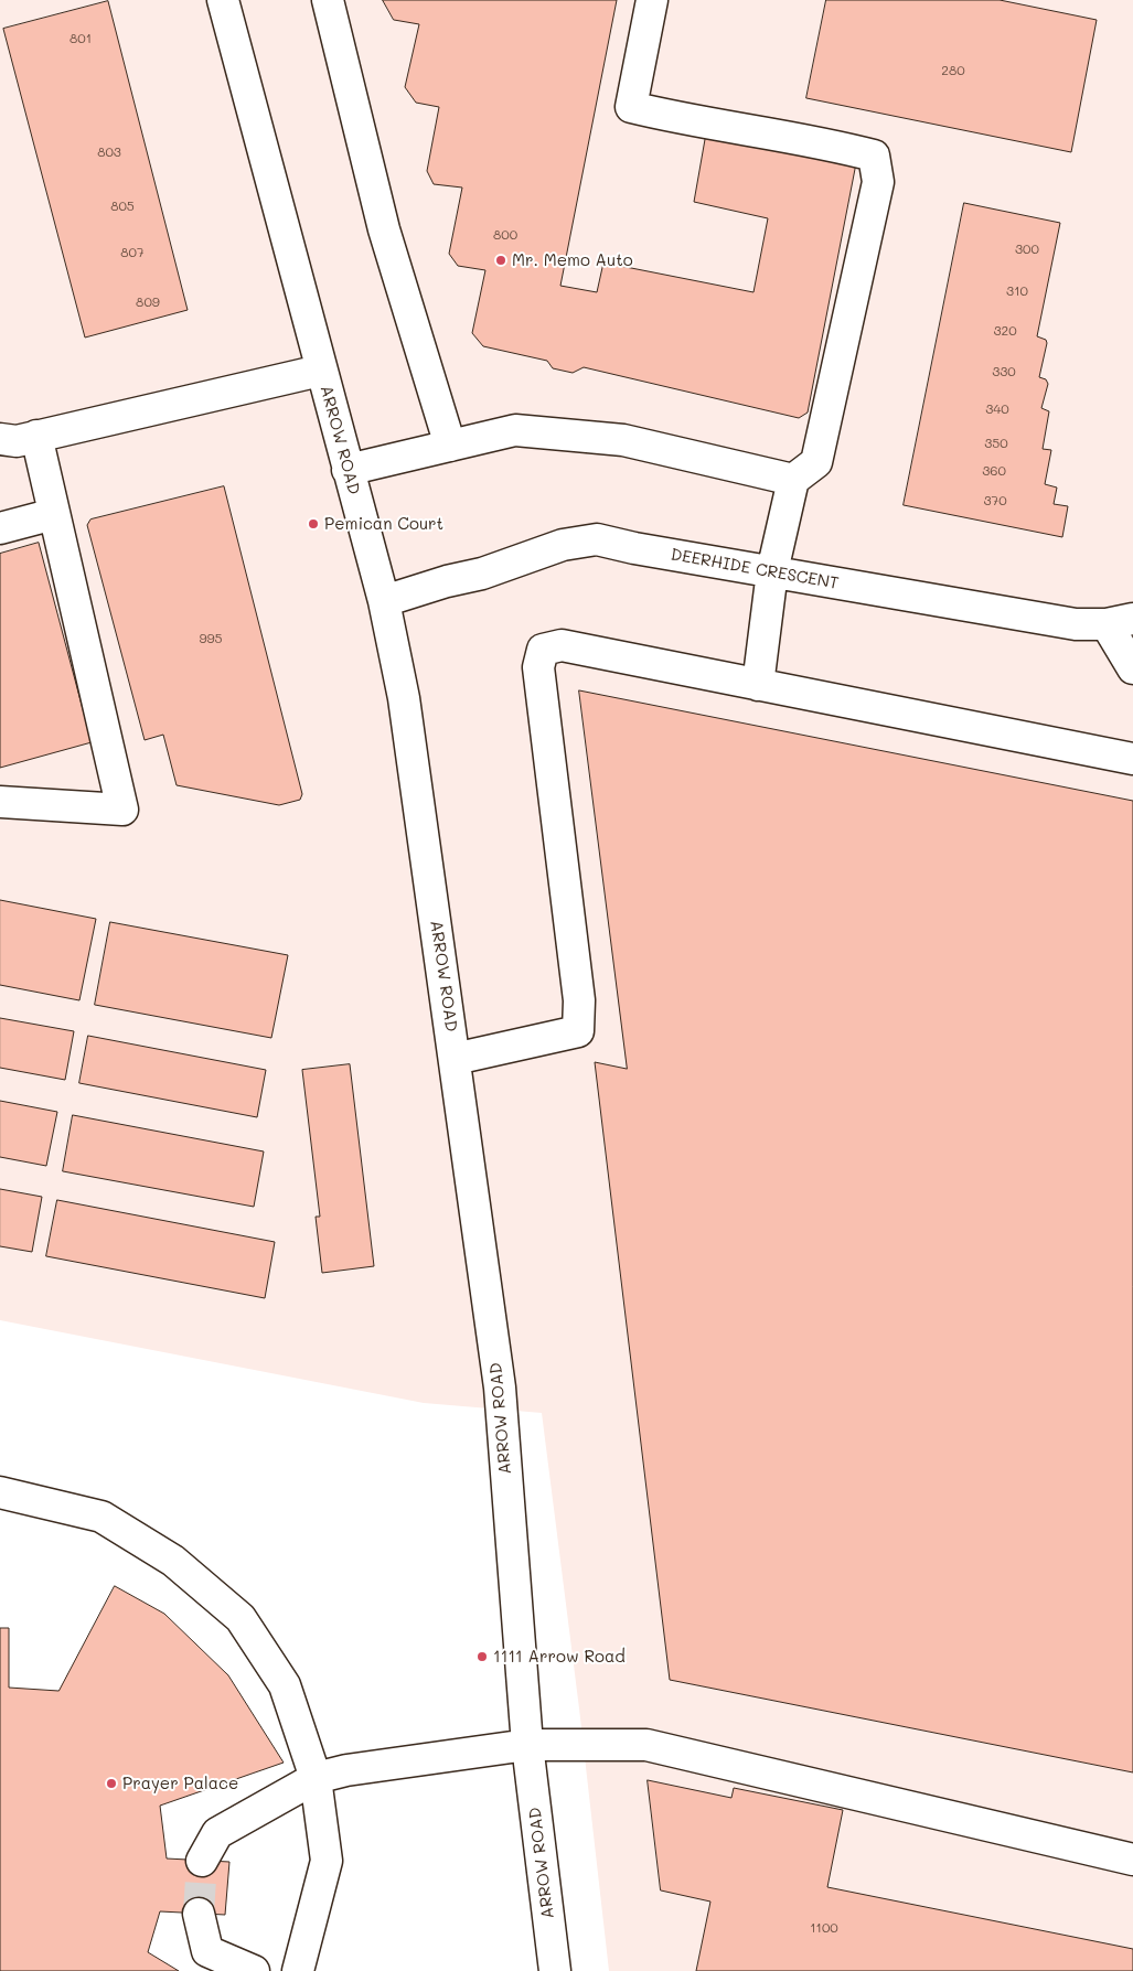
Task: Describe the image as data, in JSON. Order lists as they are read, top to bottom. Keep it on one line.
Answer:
{"streets":{"street":["ARROW ROAD","DEERHIDE CRESCENT"]},"crossings":[["ARROW ROAD","DEERHIDE CRESCENT"]],"places":["Mr. Memo Auto","Pemican Court","1111 Arrow Road","Prayer Palace"],"house_numbers":["801","280","803","805","800","300","807","310","809","320","330","340","350","360","370","995","1100"]}
